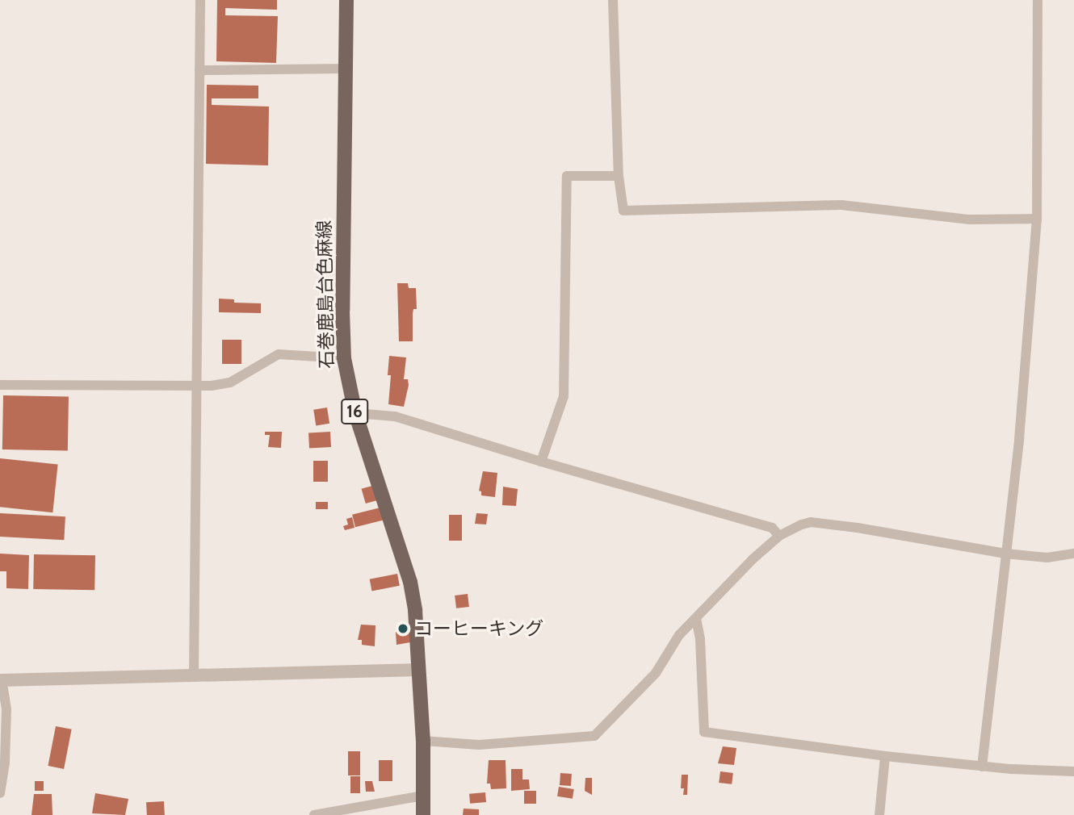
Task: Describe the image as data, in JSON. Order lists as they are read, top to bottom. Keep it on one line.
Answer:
{"streets":{"main road":["石巻鹿島台色麻線","16"]},"places":["コーヒーキング"]}
